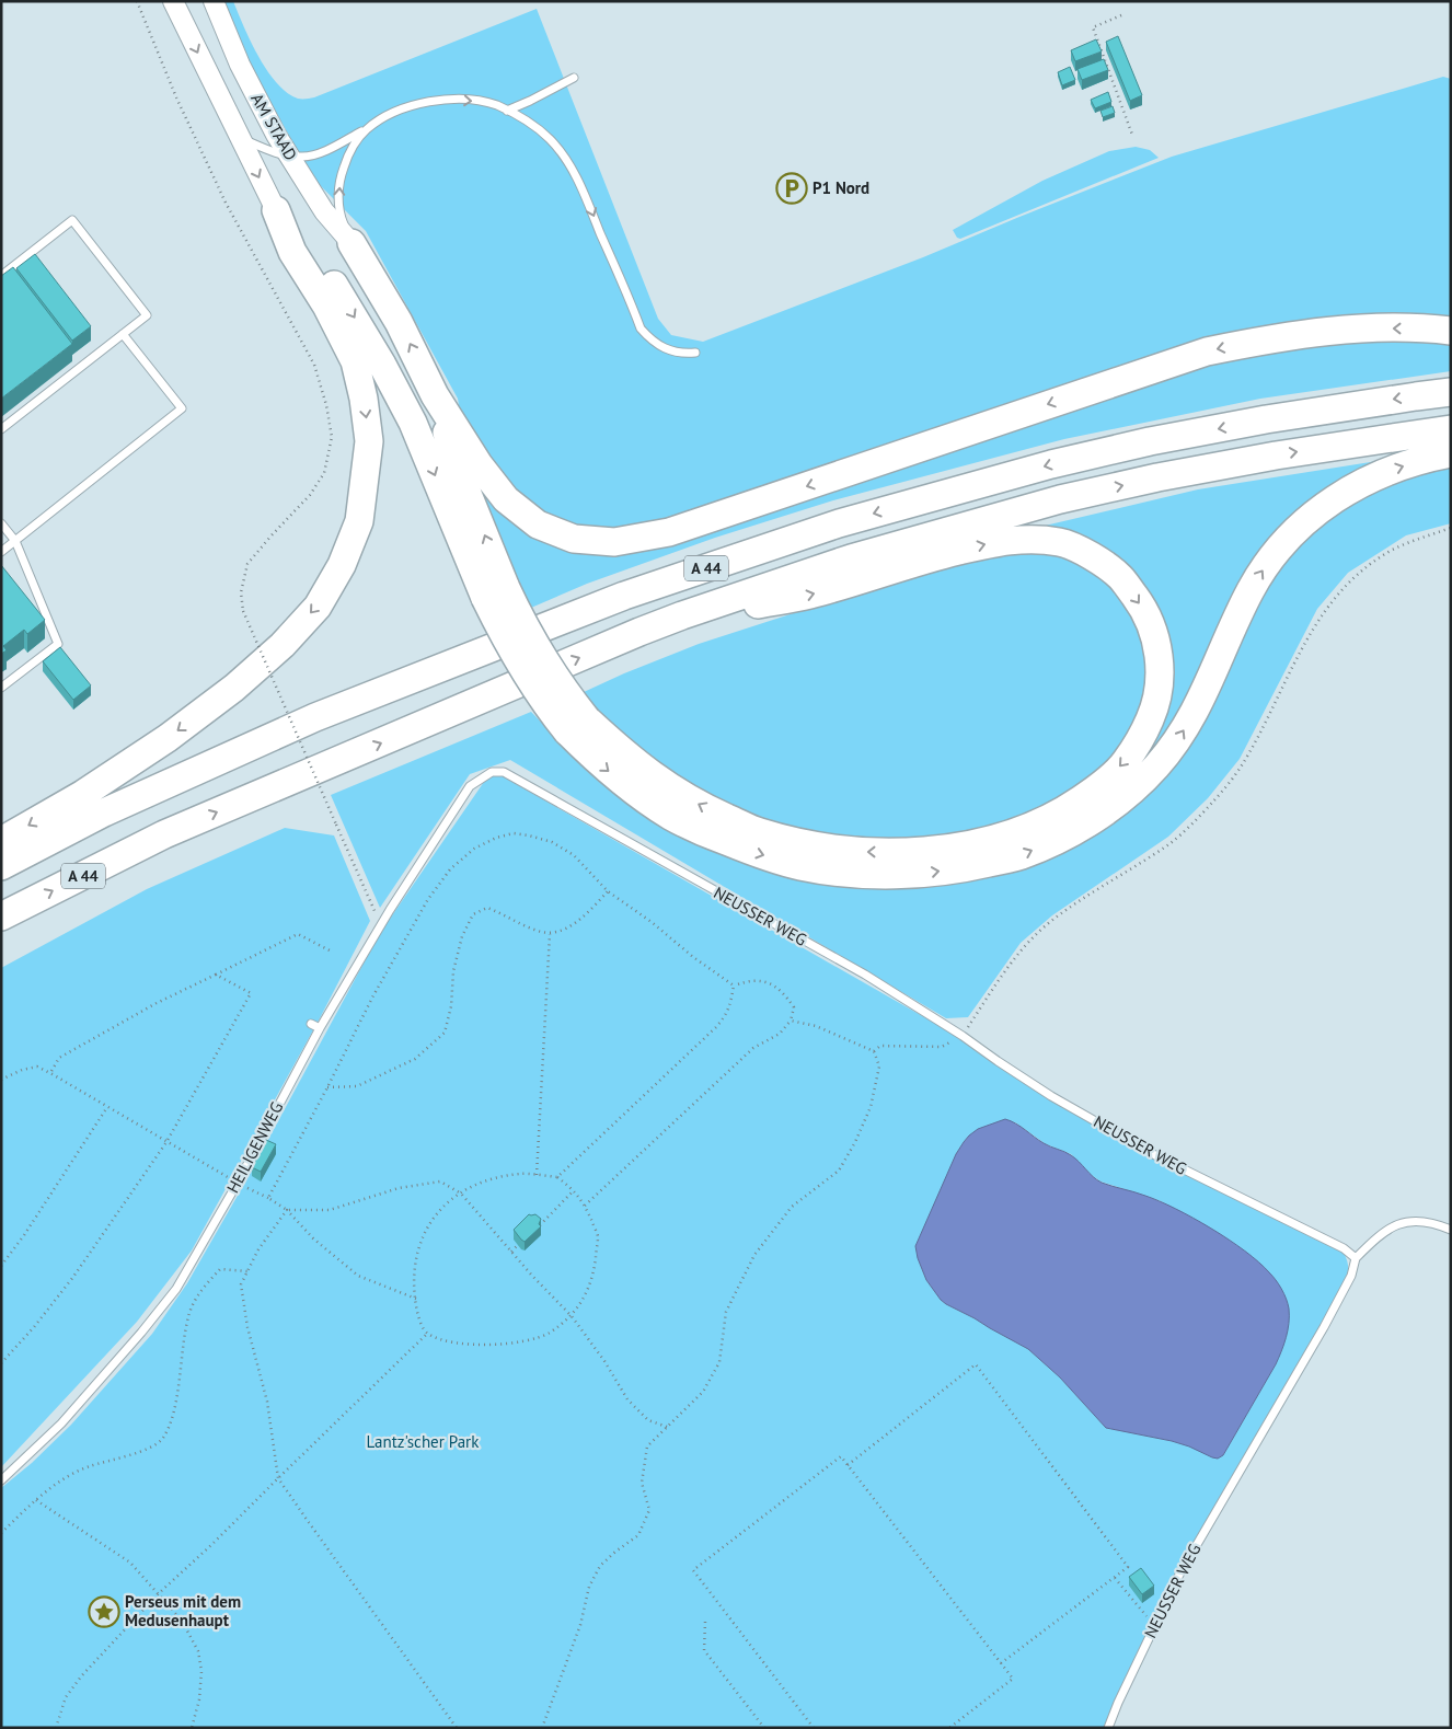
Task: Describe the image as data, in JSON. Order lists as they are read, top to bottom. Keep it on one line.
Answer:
{"streets":{"highway":["A 44"],"street":["AM STAAD"],"lane":["NEUSSER WEG","HEILIGENWEG"]},"crossings":[["NEUSSER WEG","HEILIGENWEG"]],"parks":["Lantz'scher Park"],"places":{"parking":["P1 Nord"],"place":["Perseus mit dem Medusenhaupt"]}}
